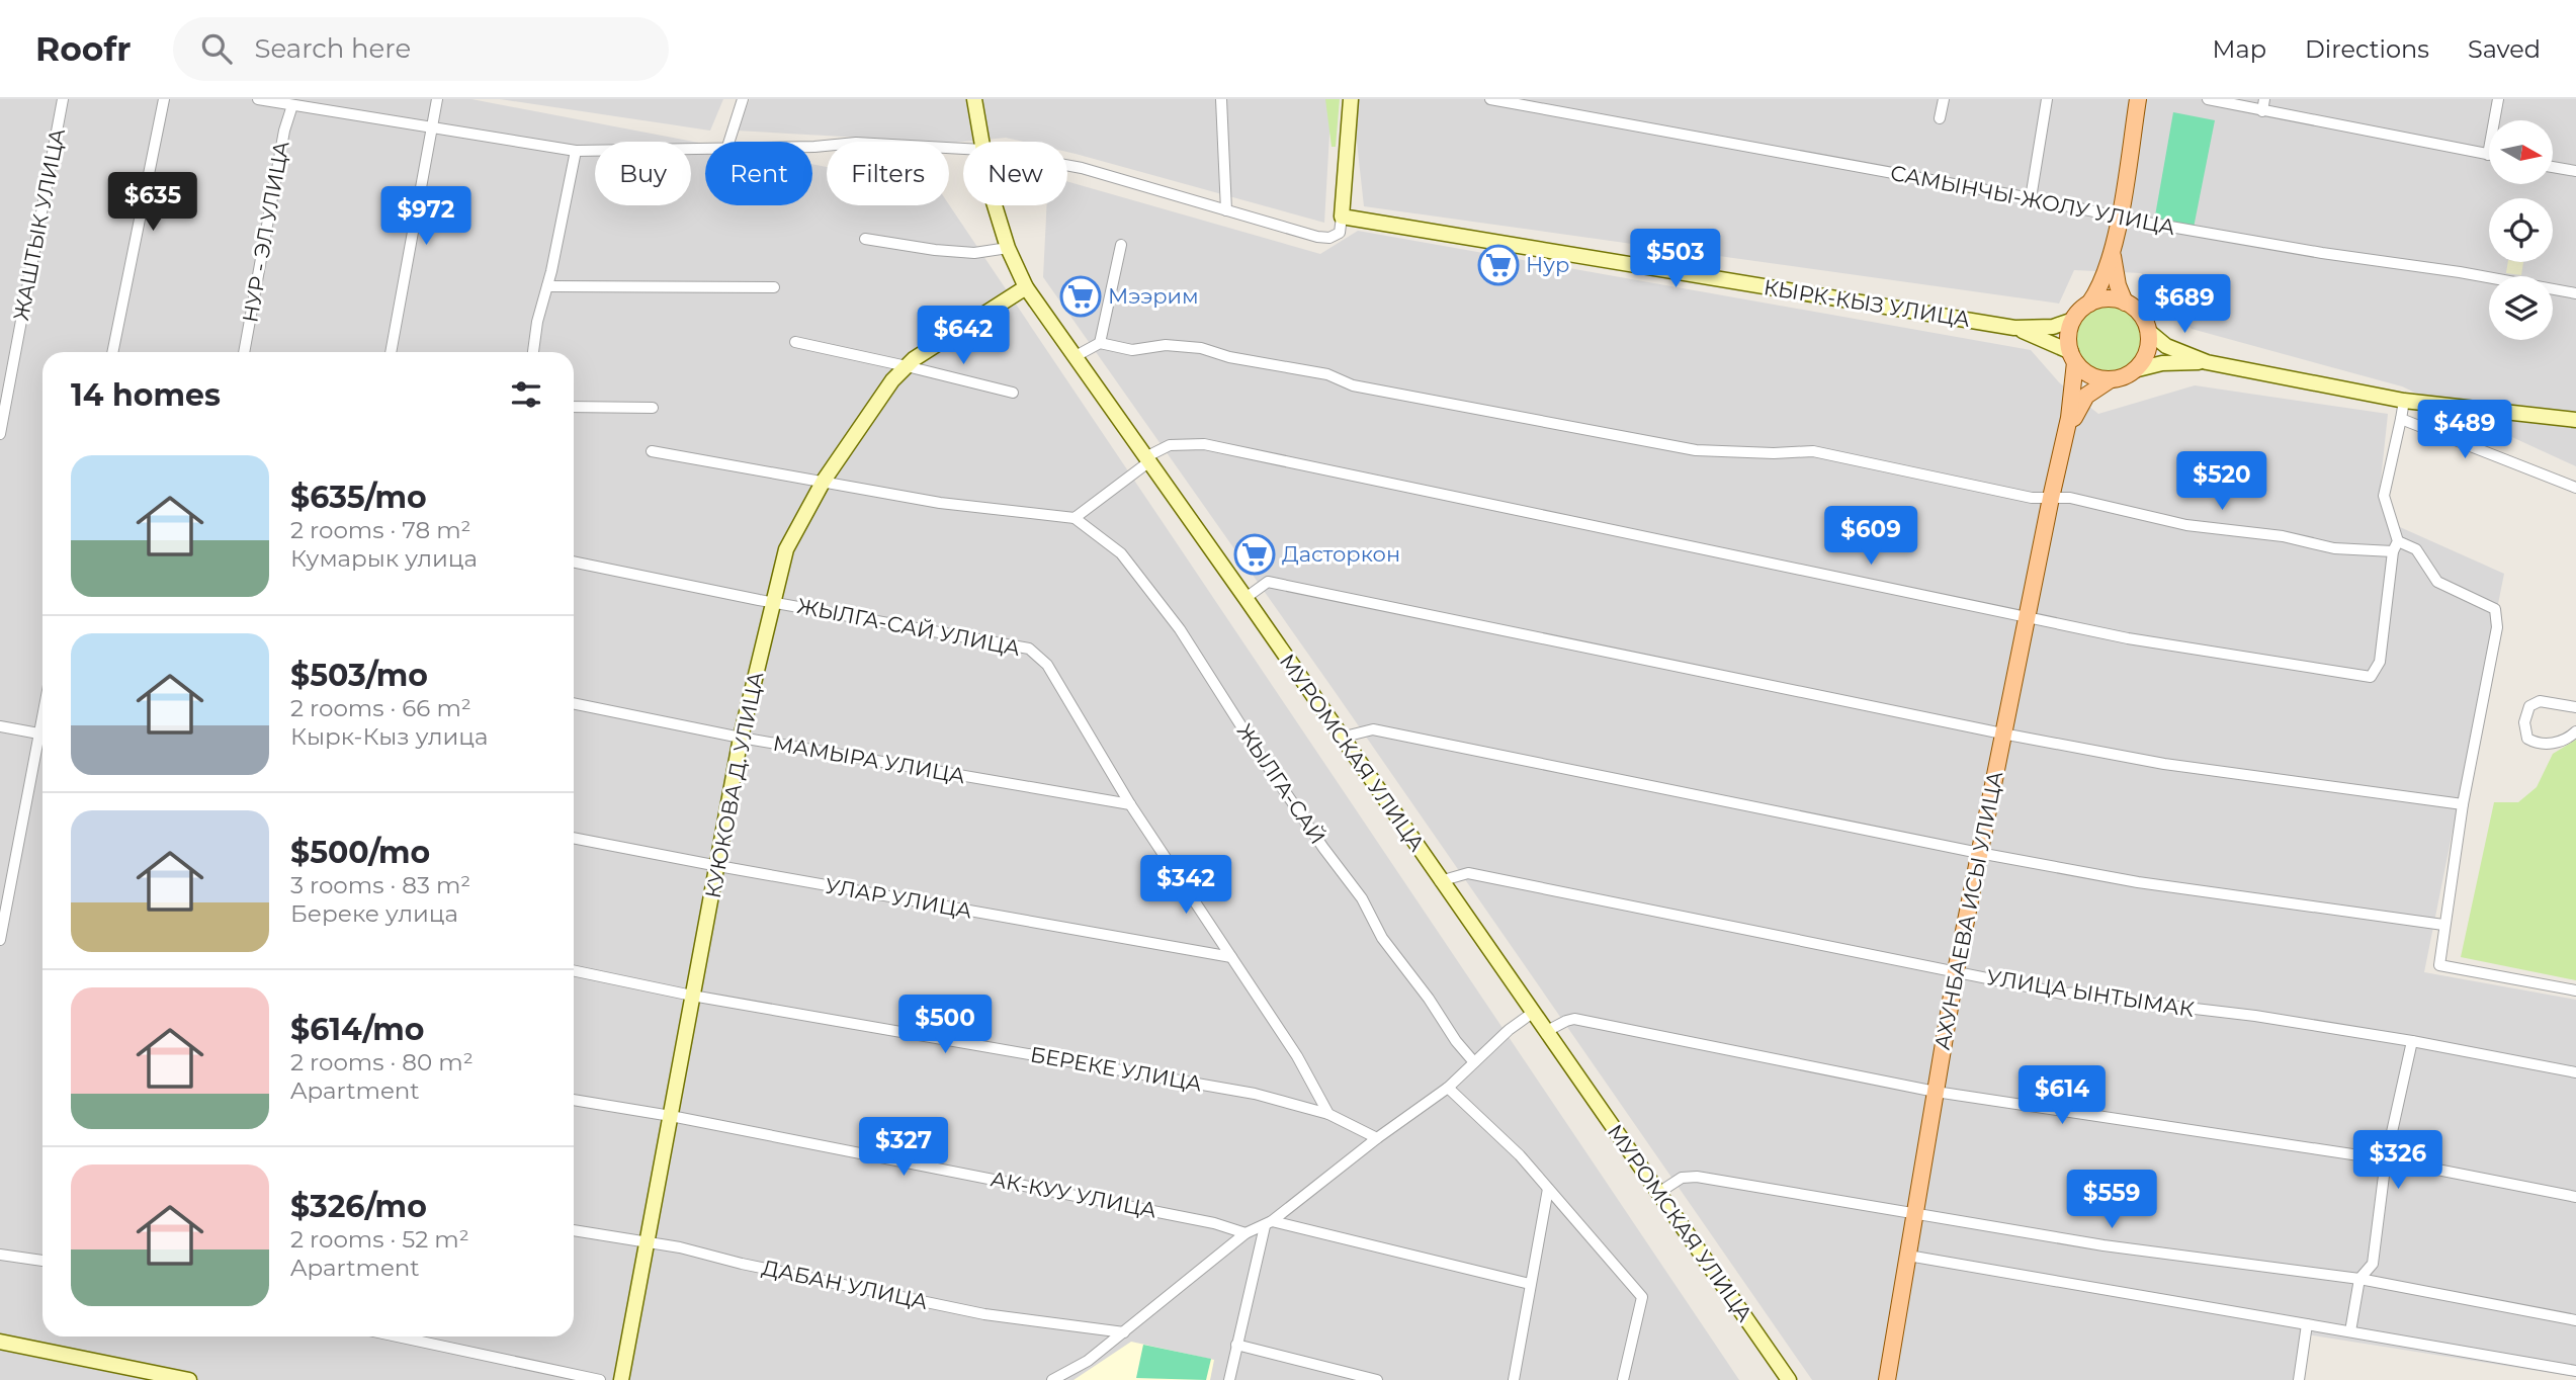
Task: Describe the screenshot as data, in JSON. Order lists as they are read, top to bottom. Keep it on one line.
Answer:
{"streets":{"main road":["АХУНБАЕВА ИСЫ УЛИЦА"],"street":["САМЫНЧЫ-ЖОЛУ УЛИЦА","ЖАШТЫК УЛИЦА","НУР - ЭЛ УЛИЦА","КЫРК-КЫЗ УЛИЦА","ЖЫЛГА-САЙ УЛИЦА","МУРОМСКАЯ УЛИЦА","МАМЫРА УЛИЦА","ЖЫЛГА-САЙ","КУЮКОВА Д. УЛИЦА","УЛАР УЛИЦА","УЛИЦА ЫНТЫМАК","БЕРЕКЕ УЛИЦА","АК-КУУ УЛИЦА","ДАБАН УЛИЦА"]},"crossings":[["КЫРК-КЫЗ УЛИЦА","АХУНБАЕВА ИСЫ УЛИЦА"],["ЖЫЛГА-САЙ УЛИЦА","МАМЫРА УЛИЦА"],["ЖЫЛГА-САЙ УЛИЦА","КУЮКОВА Д. УЛИЦА"],["ЖЫЛГА-САЙ УЛИЦА","УЛАР УЛИЦА"],["ЖЫЛГА-САЙ УЛИЦА","БЕРЕКЕ УЛИЦА"],["МУРОМСКАЯ УЛИЦА","КУЮКОВА Д. УЛИЦА"],["МУРОМСКАЯ УЛИЦА","УЛИЦА ЫНТЫМАК"],["МАМЫРА УЛИЦА","КУЮКОВА Д. УЛИЦА"],["КУЮКОВА Д. УЛИЦА","УЛАР УЛИЦА"],["КУЮКОВА Д. УЛИЦА","БЕРЕКЕ УЛИЦА"],["КУЮКОВА Д. УЛИЦА","АК-КУУ УЛИЦА"],["КУЮКОВА Д. УЛИЦА","ДАБАН УЛИЦА"],["АХУНБАЕВА ИСЫ УЛИЦА","УЛИЦА ЫНТЫМАК"]],"places":{"supermarket":["Нур","Мээрим","Дасторкон"]},"north":"right","page":{"header":"Roofr","search":"Search here","nav":["Map","Directions","Saved"],"chip":["Buy","Rent","Filters","New"],"price":["$635","$972","$503","$689","$642","$489","$520","$609","$342","$500","$614","$327","$326","$559"],"heading":"14 homes","list":[{"name":"$635/mo","note":"2 rooms · 78 m² · Кумарык улица"},{"name":"$503/mo","note":"2 rooms · 66 m² · Кырк-Кыз улица"},{"name":"$500/mo","note":"3 rooms · 83 m² · Береке улица"},{"name":"$614/mo","note":"2 rooms · 80 m² · Apartment"},{"name":"$326/mo","note":"2 rooms · 52 m² · Apartment"}]}}
